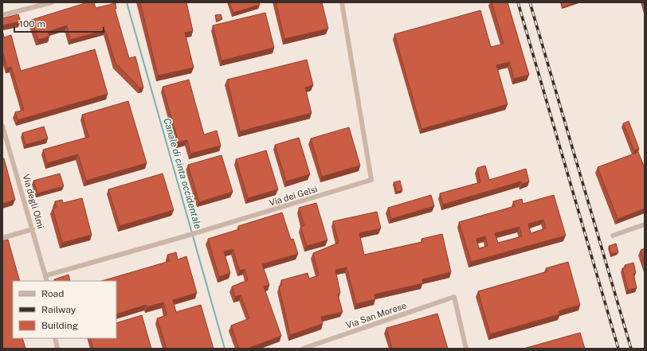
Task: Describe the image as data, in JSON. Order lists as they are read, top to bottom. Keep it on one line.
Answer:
{"streets":{"street":["Via dei Gelsi","Via degli Olmi","Via San Morese"]},"crossings":[["Via dei Gelsi","Via degli Olmi"]],"water":["Canale di cinta occidentale"],"legend":["Road","Railway","Building"],"scale_bar":"100 m"}
